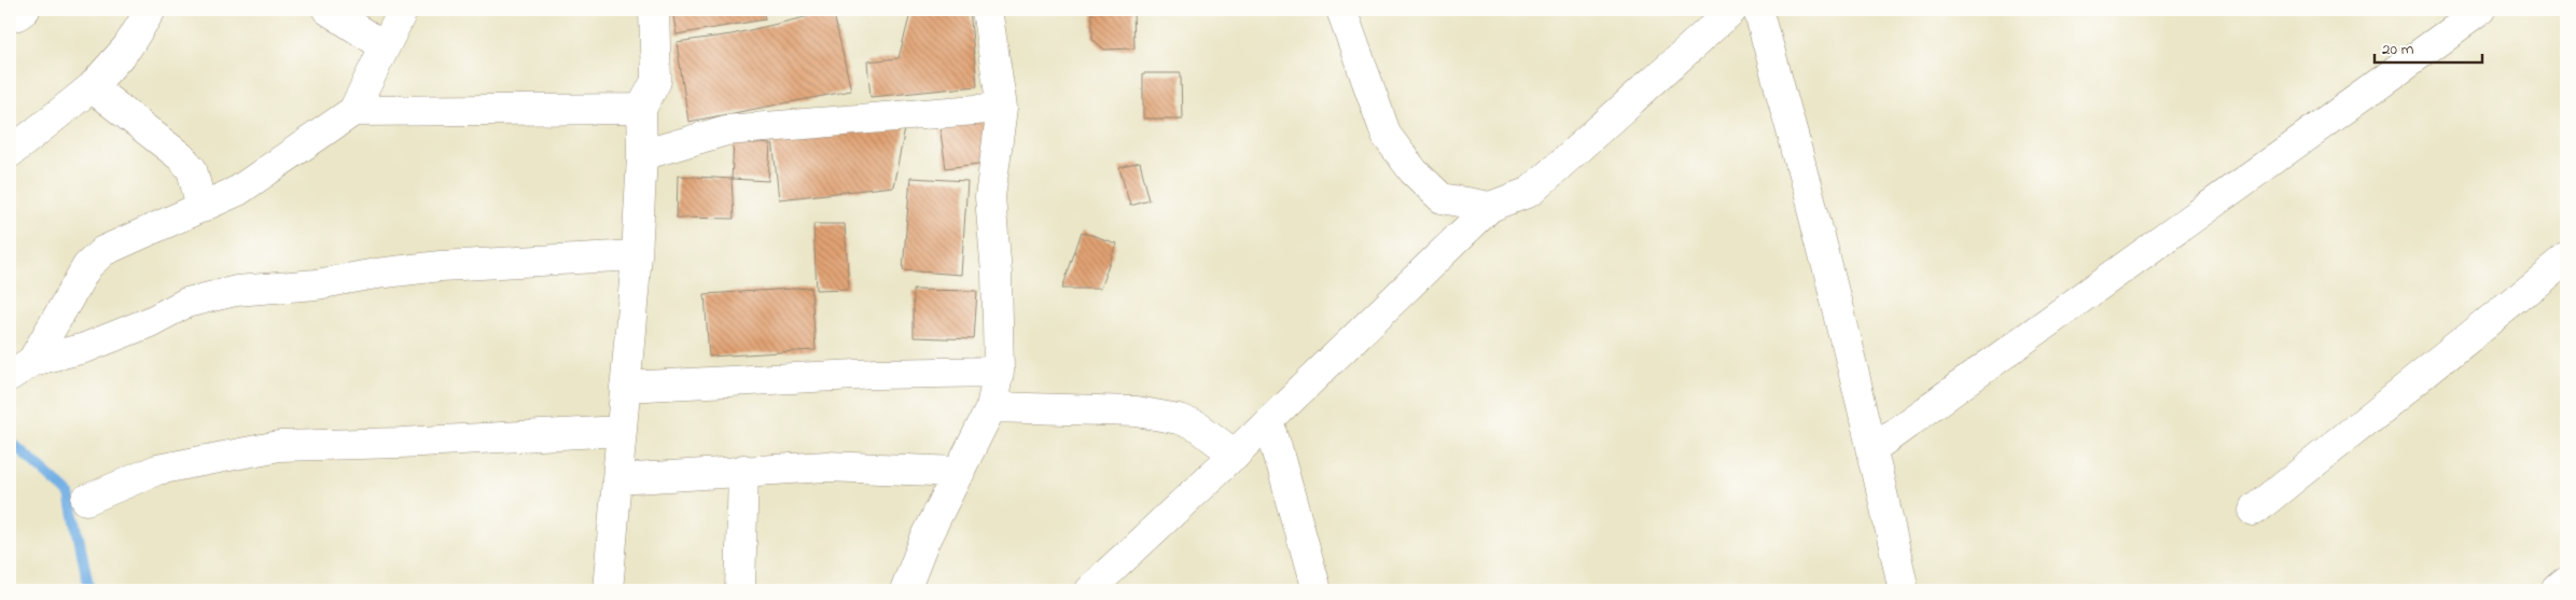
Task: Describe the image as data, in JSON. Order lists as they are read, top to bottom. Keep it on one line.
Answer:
{"scale_bar":"20 m"}
